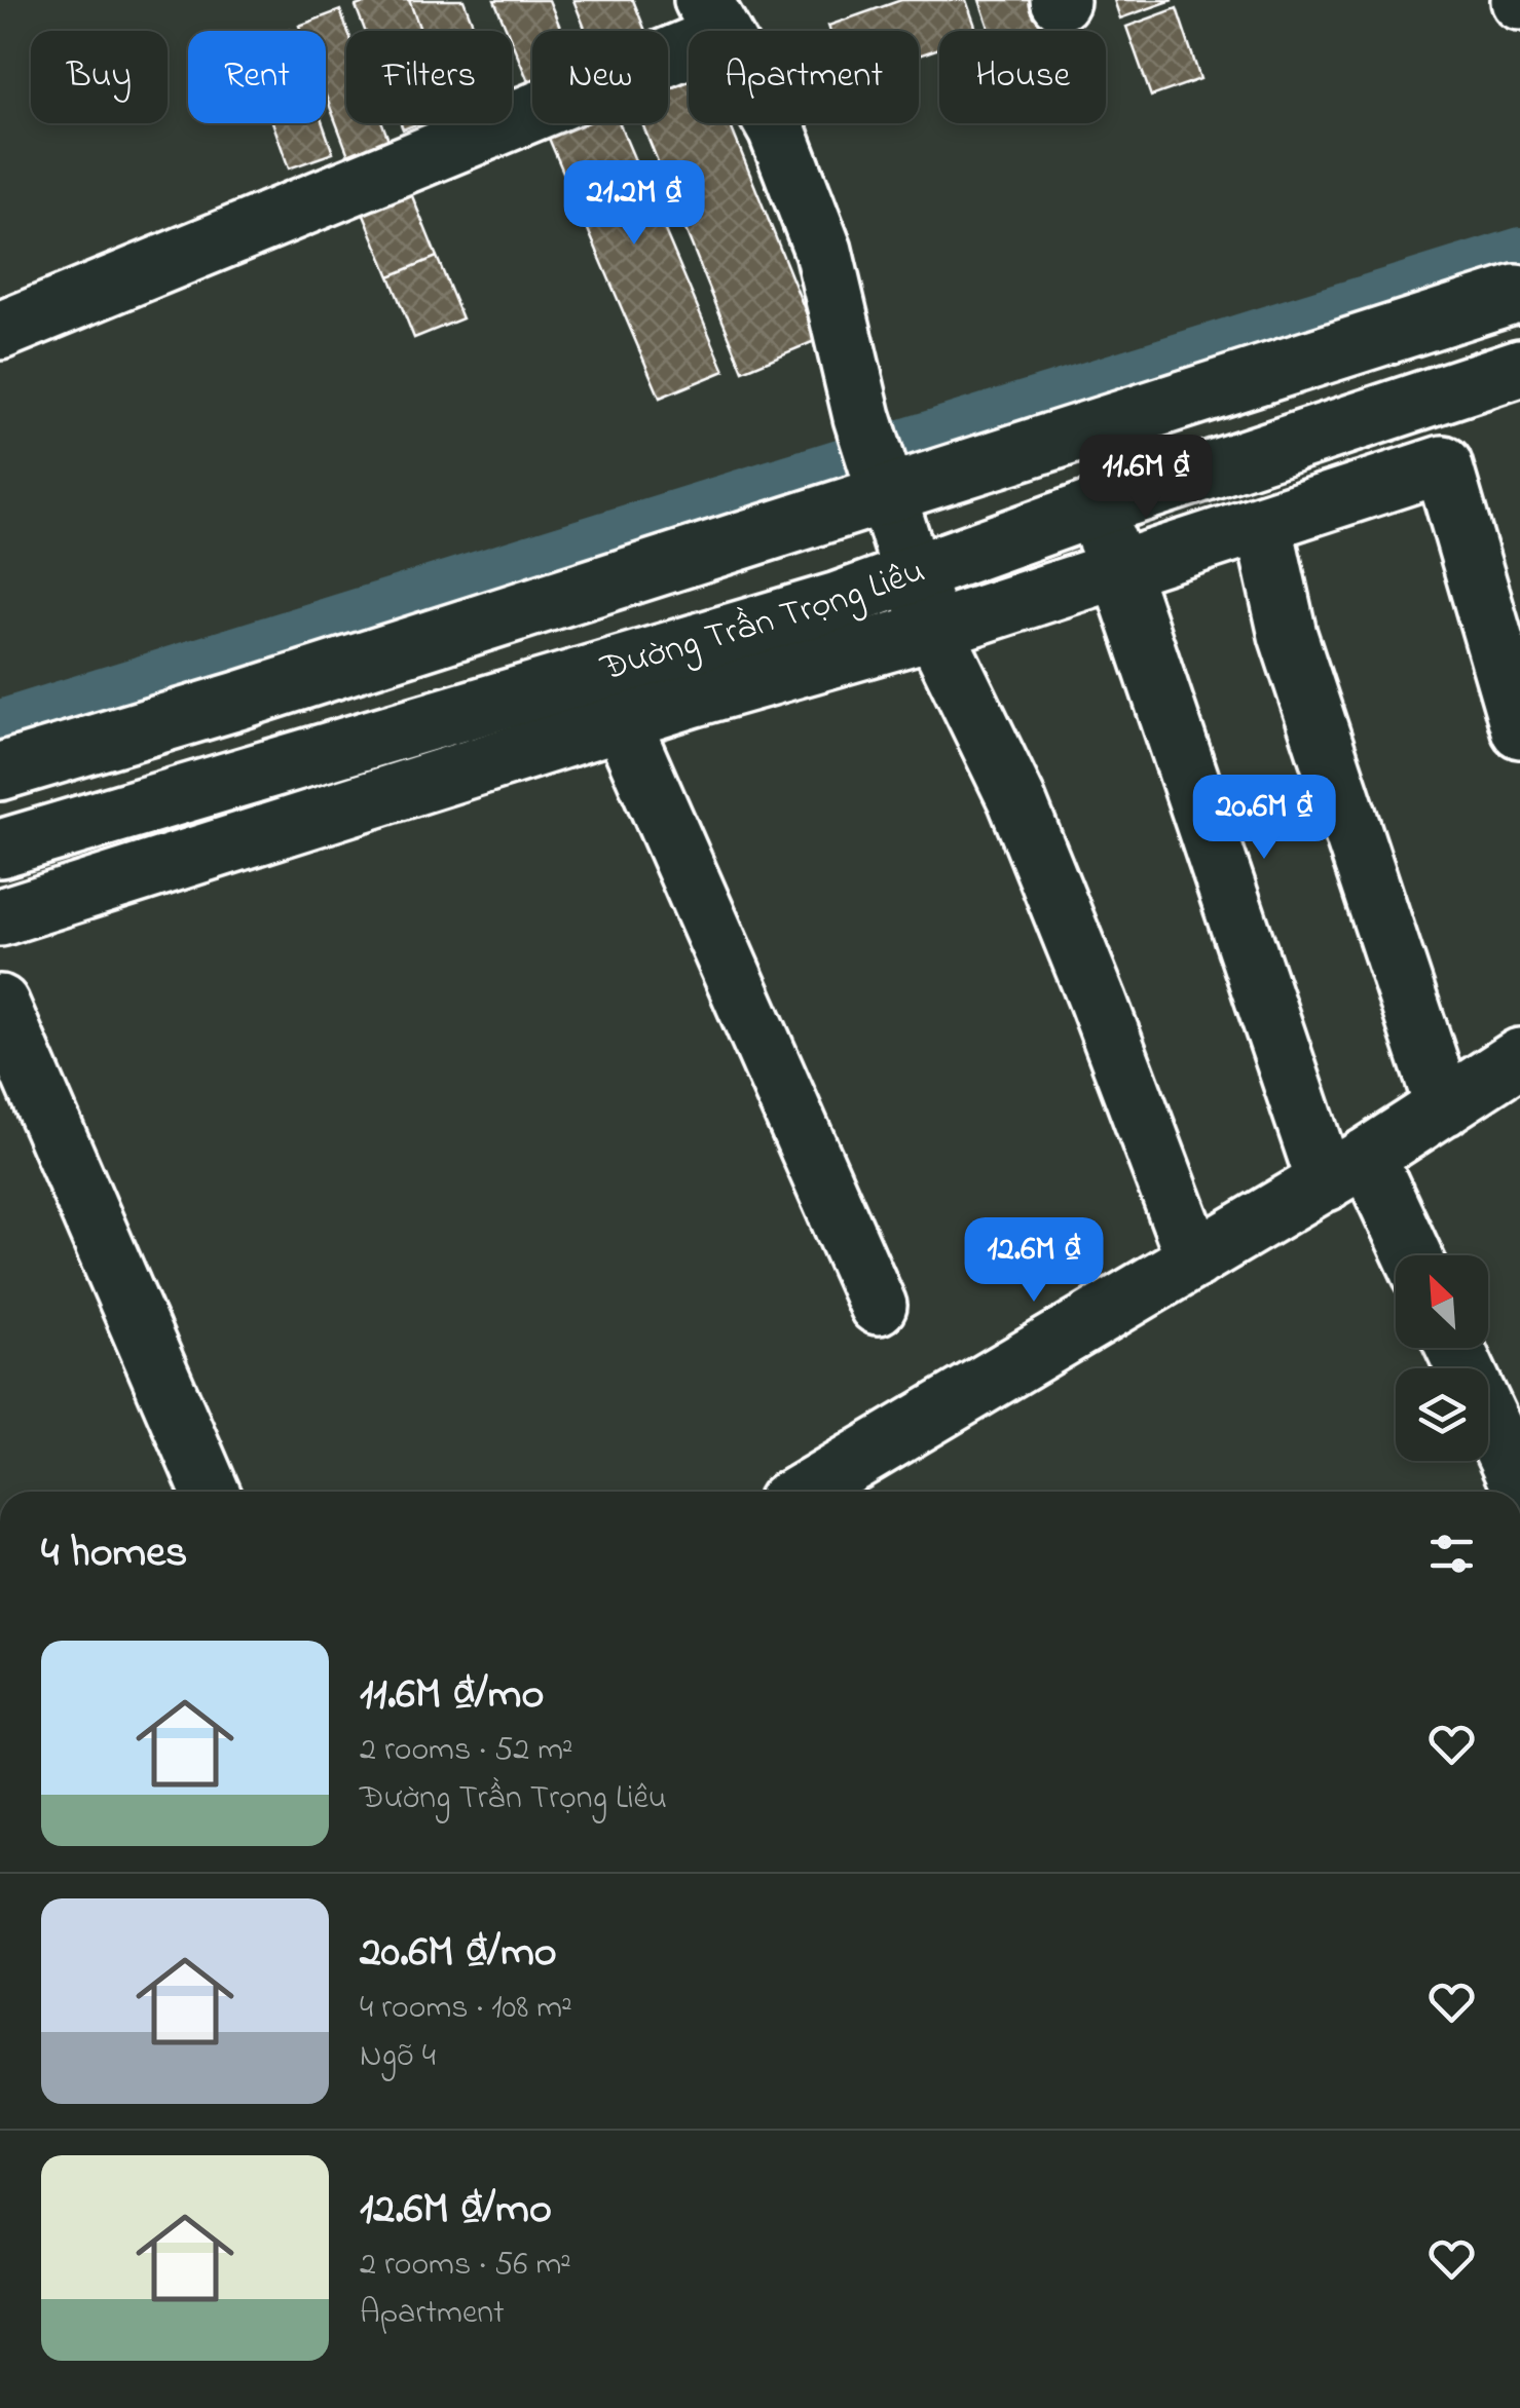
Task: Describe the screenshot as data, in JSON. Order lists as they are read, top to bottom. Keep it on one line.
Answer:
{"streets":{"street":["Đường Trần Trọng Liêu"]},"north":"top left","page":{"chip":["Buy","Rent","Filters","New","Apartment","House"],"price":["21.2M ₫","11.6M ₫","20.6M ₫","12.6M ₫"],"heading":"4 homes","list":[{"name":"11.6M ₫/mo","note":"2 rooms · 52 m² · Đường Trần Trọng Liêu"},{"name":"20.6M ₫/mo","note":"4 rooms · 108 m² · Ngõ 4"},{"name":"12.6M ₫/mo","note":"2 rooms · 56 m² · Apartment"}]}}
